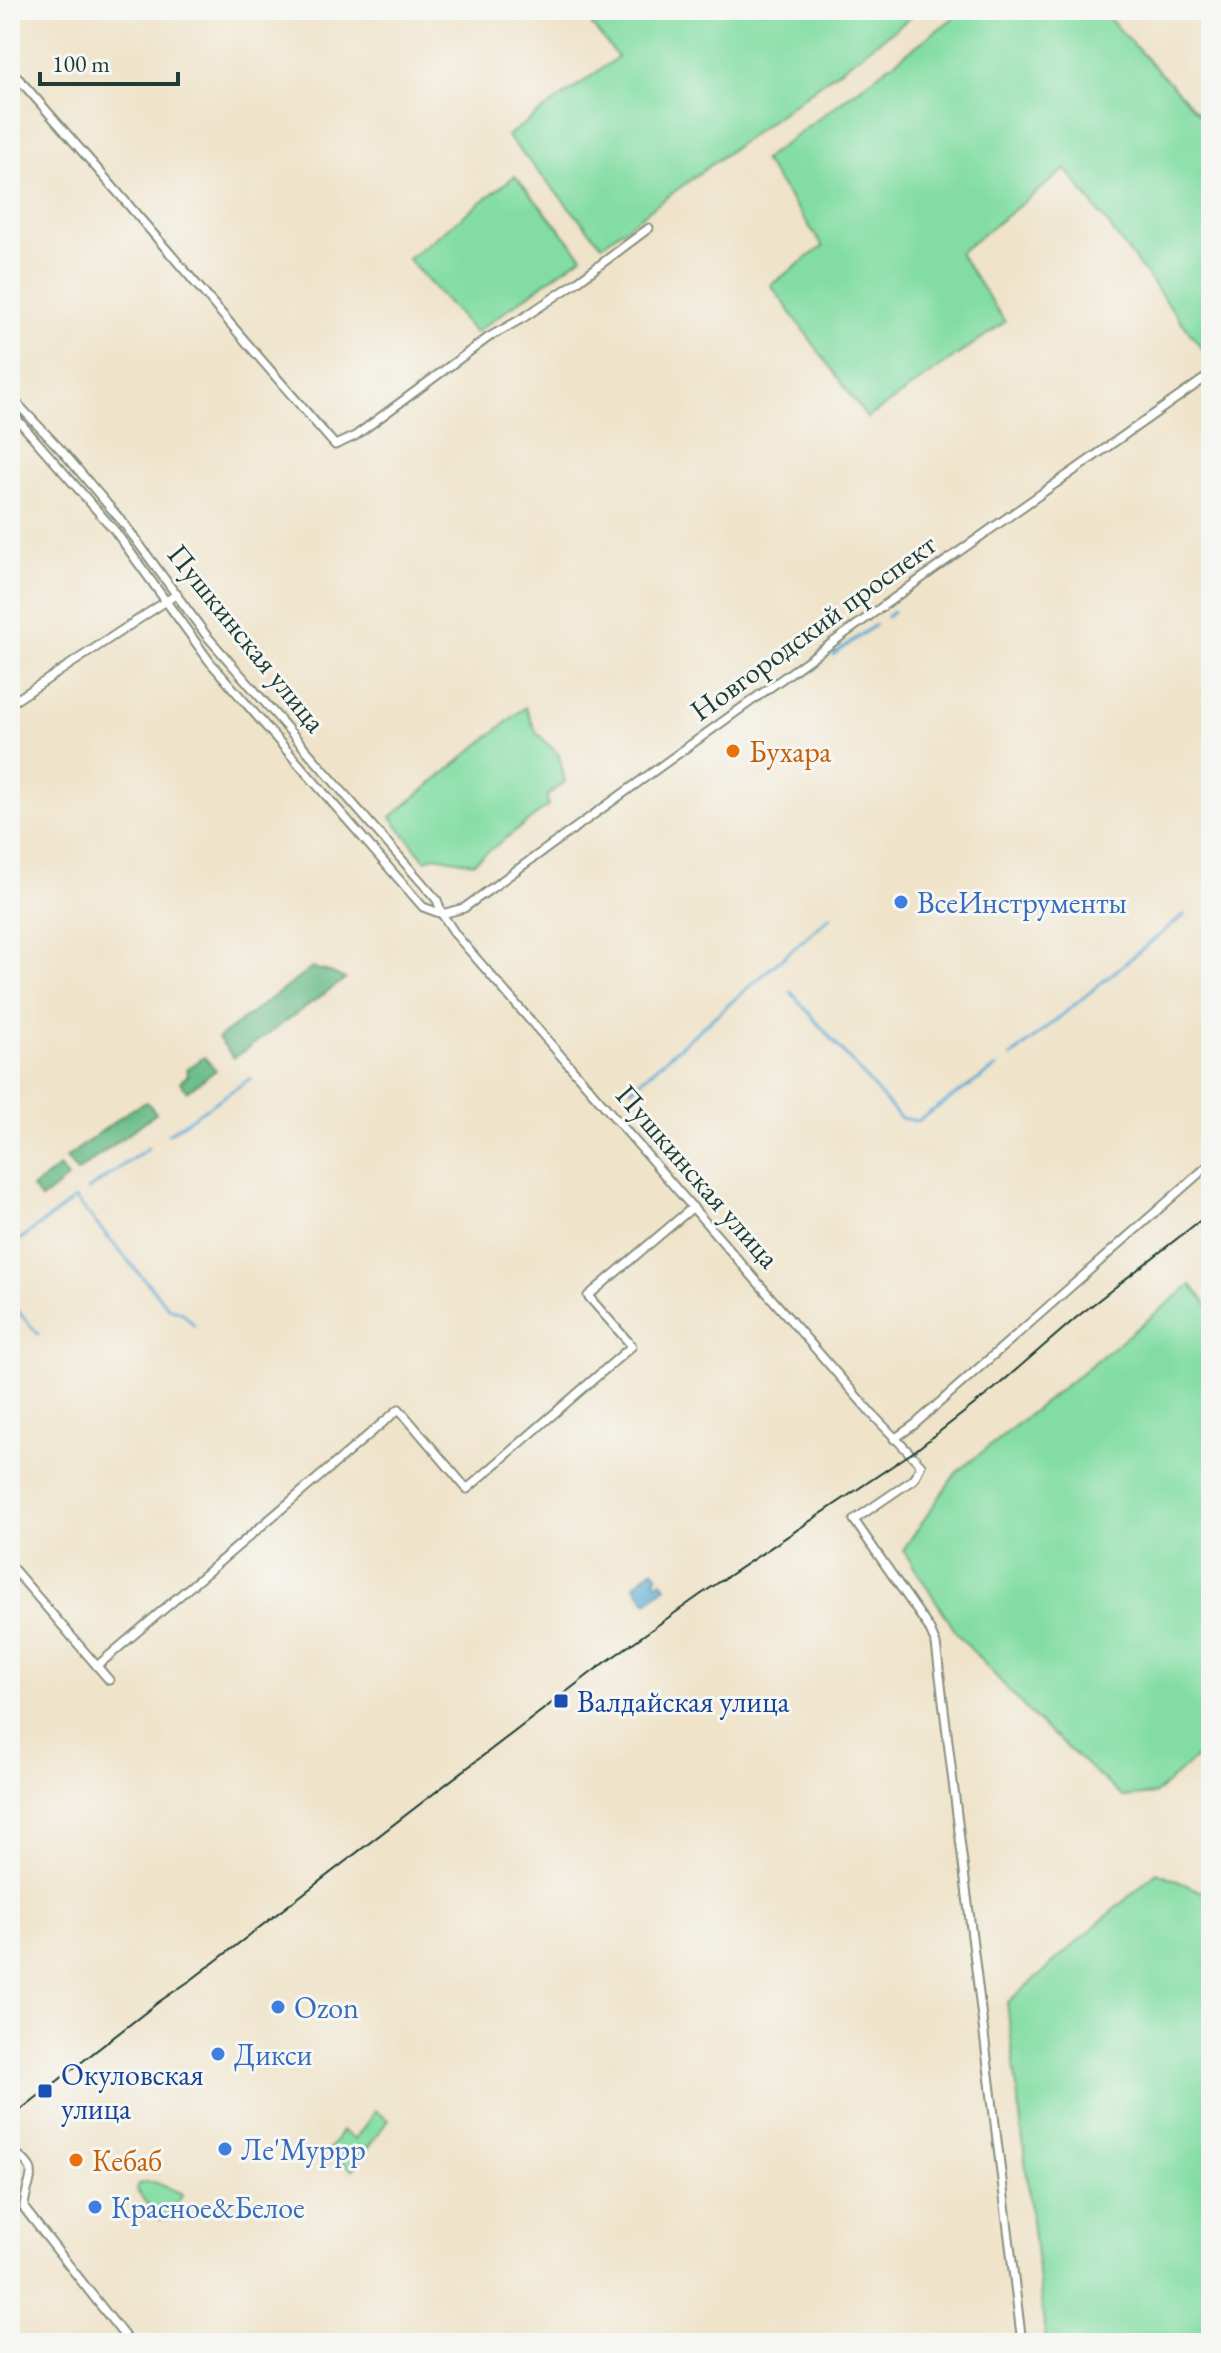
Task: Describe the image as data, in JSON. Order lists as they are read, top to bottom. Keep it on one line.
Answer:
{"streets":{"street":["Новгородский проспект","Пушкинская улица"]},"crossings":[["Новгородский проспект","Пушкинская улица"]],"places":{"other":["Бухара","ВсеИнструменты","Ozon","Дикси","Ле'Муррр","Кебаб","Красное&Белое"],"transit":["Валдайская улица","Окуловская улица"]},"scale_bar":"100 m"}
